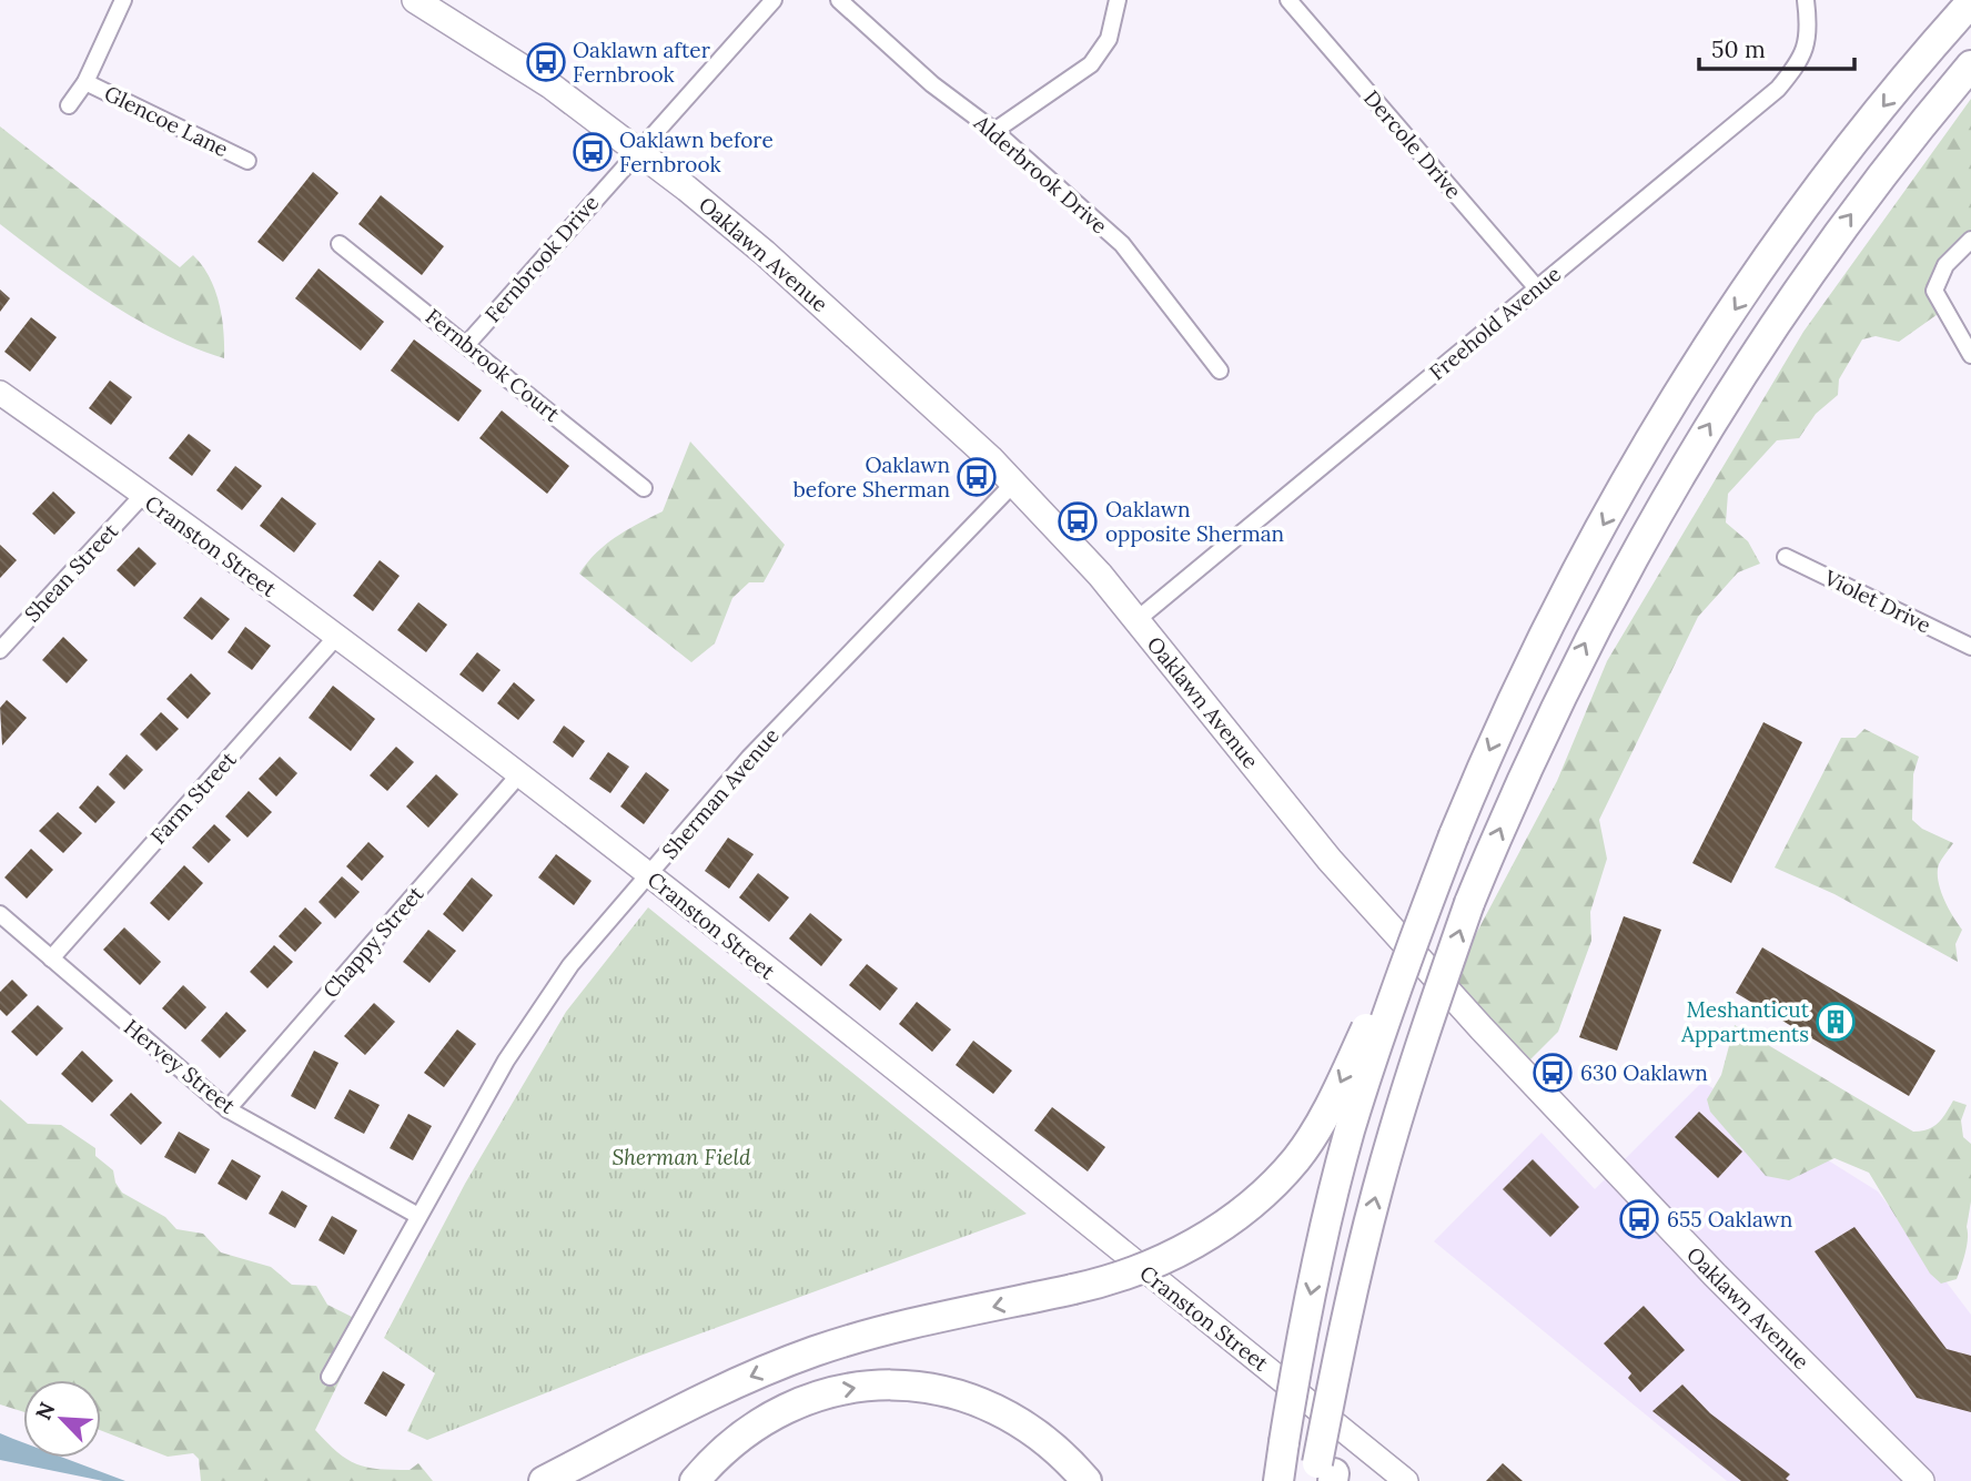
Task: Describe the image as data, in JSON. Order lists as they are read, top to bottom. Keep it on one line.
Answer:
{"streets":{"main road":["Oaklawn Avenue"],"street":["Glencoe Lane","Dercole Drive","Alderbrook Drive","Fernbrook Drive","Freehold Avenue","Fernbrook Court","Cranston Street","Shean Street","Violet Drive","Sherman Avenue","Farm Street","Chappy Street","Hervey Street"]},"crossings":[["Dercole Drive","Freehold Avenue"],["Oaklawn Avenue","Fernbrook Drive"],["Oaklawn Avenue","Freehold Avenue"],["Oaklawn Avenue","Sherman Avenue"],["Fernbrook Drive","Fernbrook Court"],["Cranston Street","Shean Street"],["Cranston Street","Sherman Avenue"],["Cranston Street","Farm Street"],["Cranston Street","Chappy Street"],["Sherman Avenue","Hervey Street"],["Farm Street","Hervey Street"],["Chappy Street","Hervey Street"]],"parks":["Sherman Field"],"places":{"bus stop":["Oaklawn after Fernbrook","Oaklawn before Fernbrook","Oaklawn before Sherman","Oaklawn opposite Sherman","630 Oaklawn","655 Oaklawn"],"building":["Meshanticut Appartments"]},"scale_bar":"50 m","north":"top left"}
